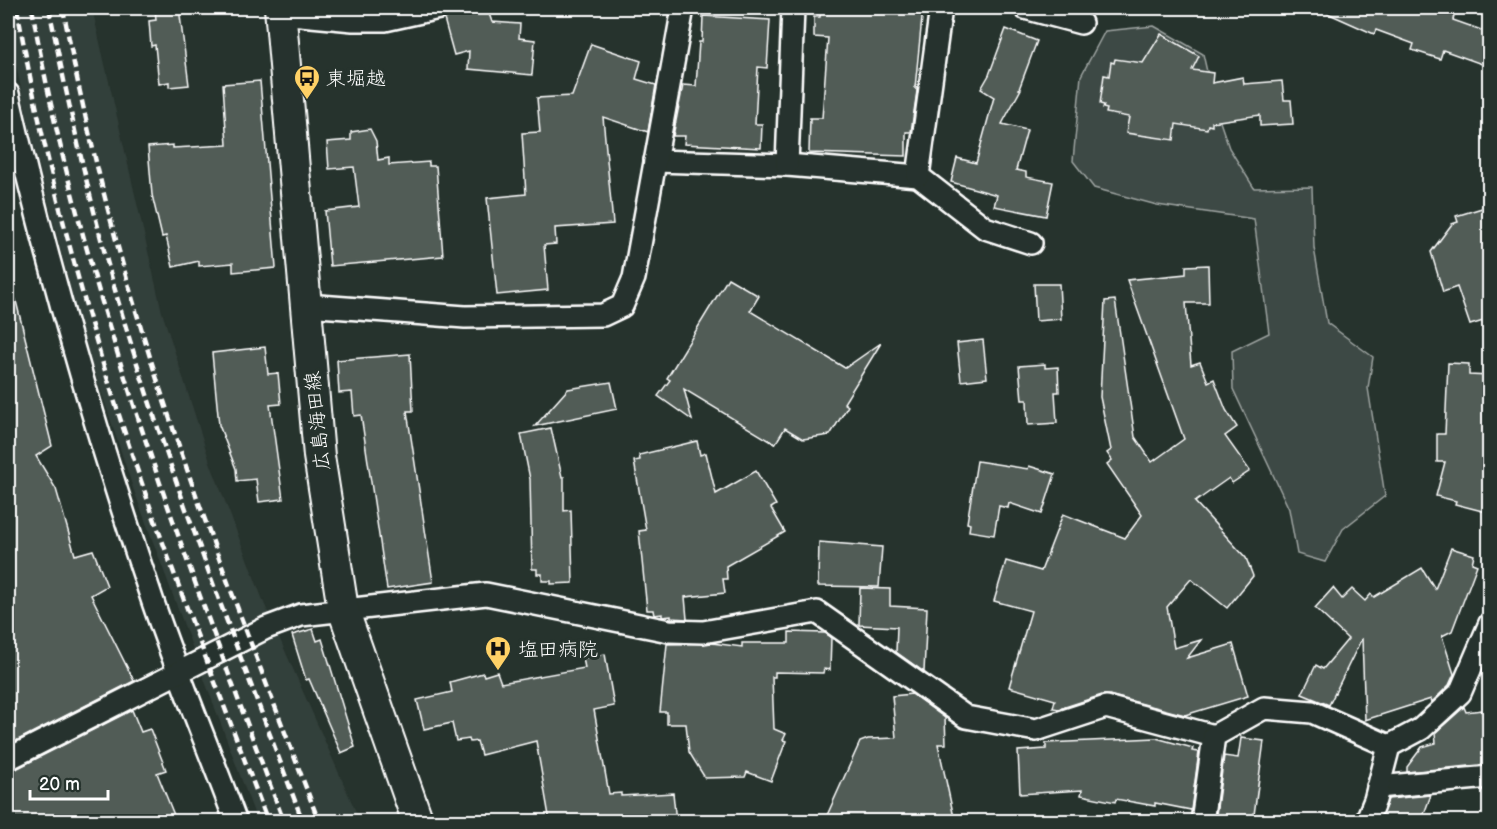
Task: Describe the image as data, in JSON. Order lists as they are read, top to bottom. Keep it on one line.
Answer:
{"streets":{"main road":["広島海田線"]},"places":{"bus stop":["東堀越"],"hospital":["塩田病院"]},"scale_bar":"20 m"}
